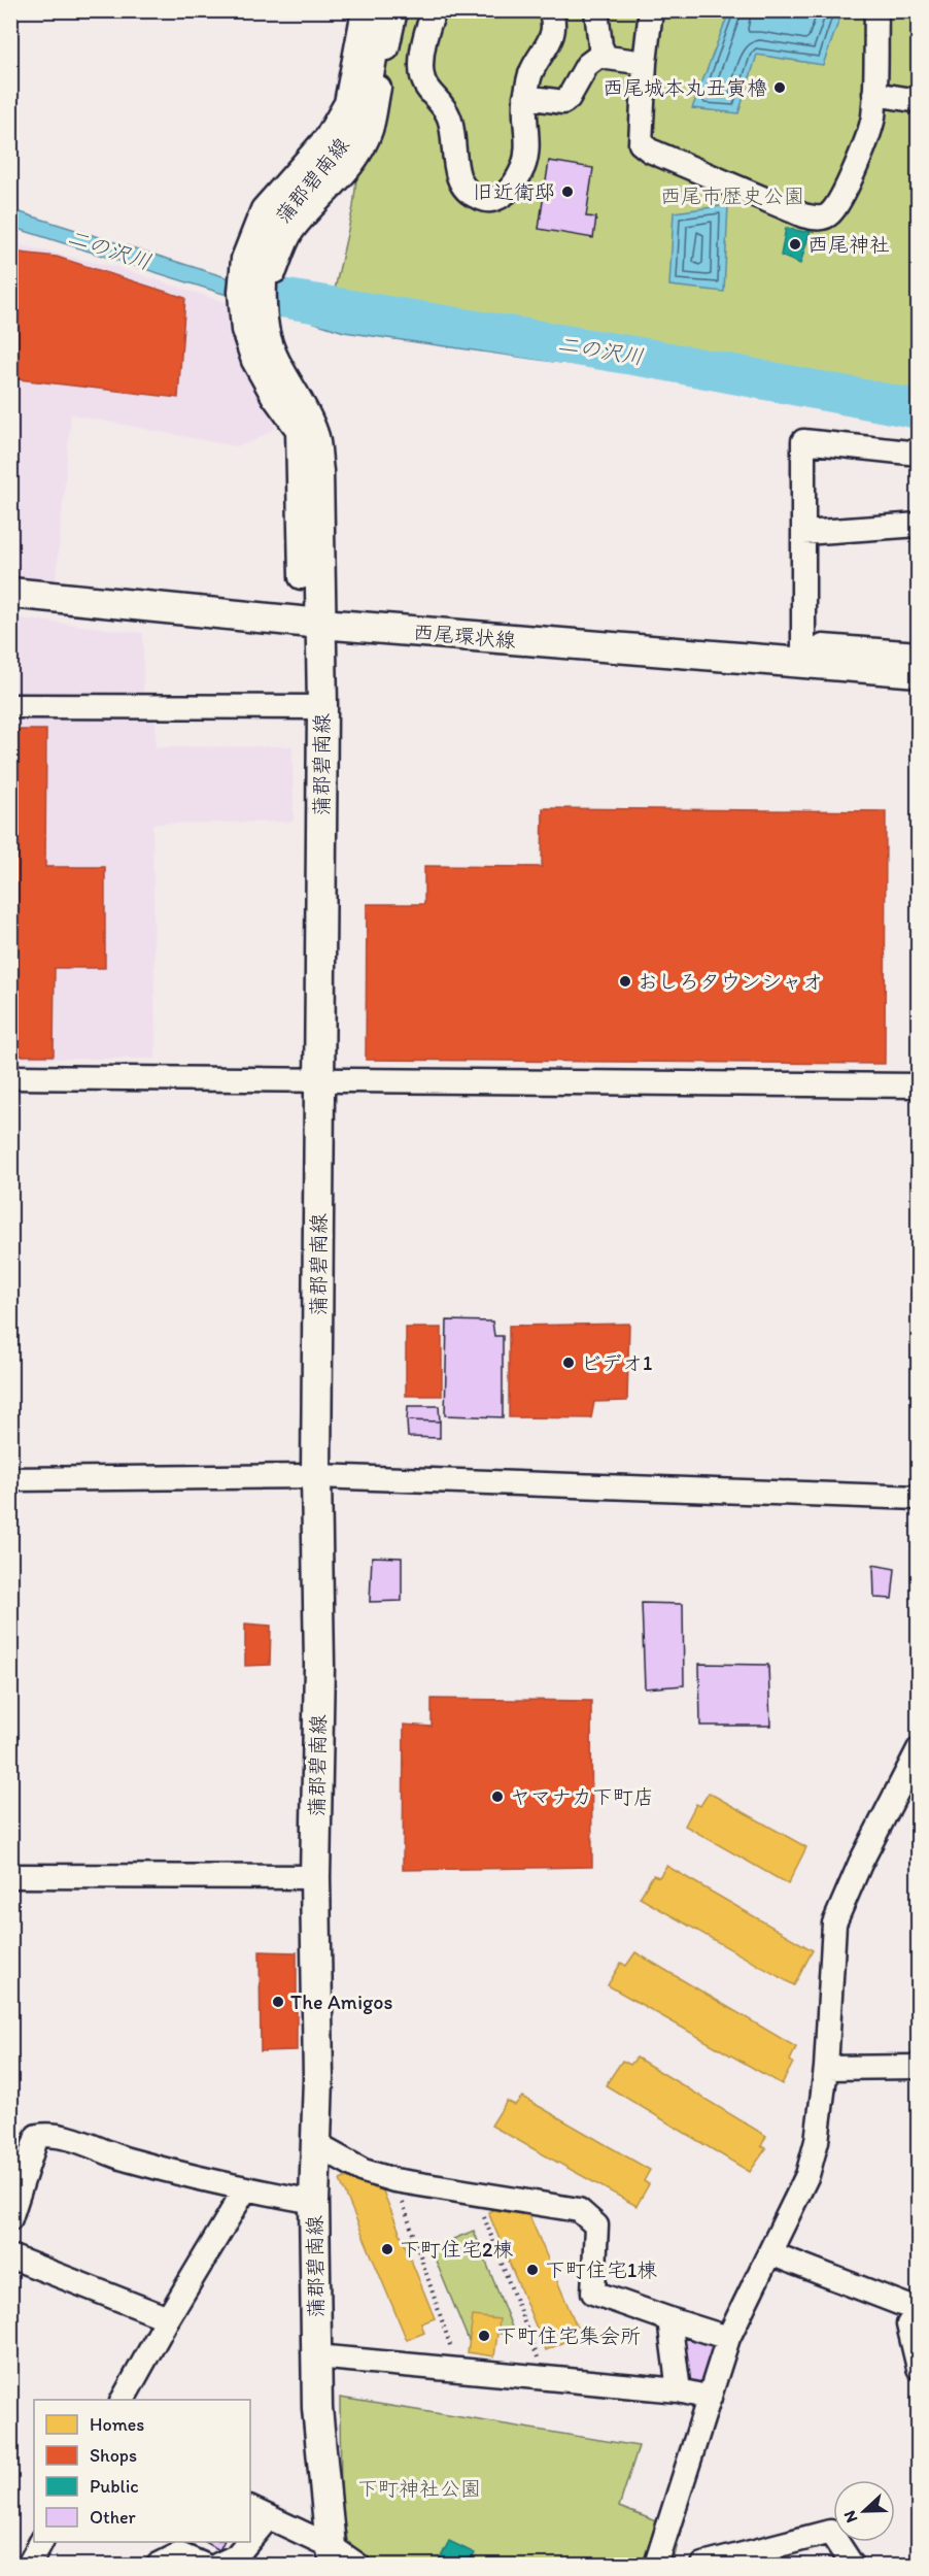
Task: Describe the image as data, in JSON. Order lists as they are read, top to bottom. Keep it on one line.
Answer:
{"streets":{"main road":["蒲郡碧南線","西尾環状線"]},"crossings":[["蒲郡碧南線","西尾環状線"]],"water":["二の沢川"],"parks":["西尾市歴史公園","下町神社公園"],"places":["西尾城本丸丑寅櫓","旧近衛邸","西尾神社","おしろタウンシャオ","ビデオ1","ヤマナカ下町店","The Amigos","下町住宅2棟","下町住宅1棟","下町住宅集会所"],"legend":["Homes","Shops","Public","Other"],"north":"left"}
